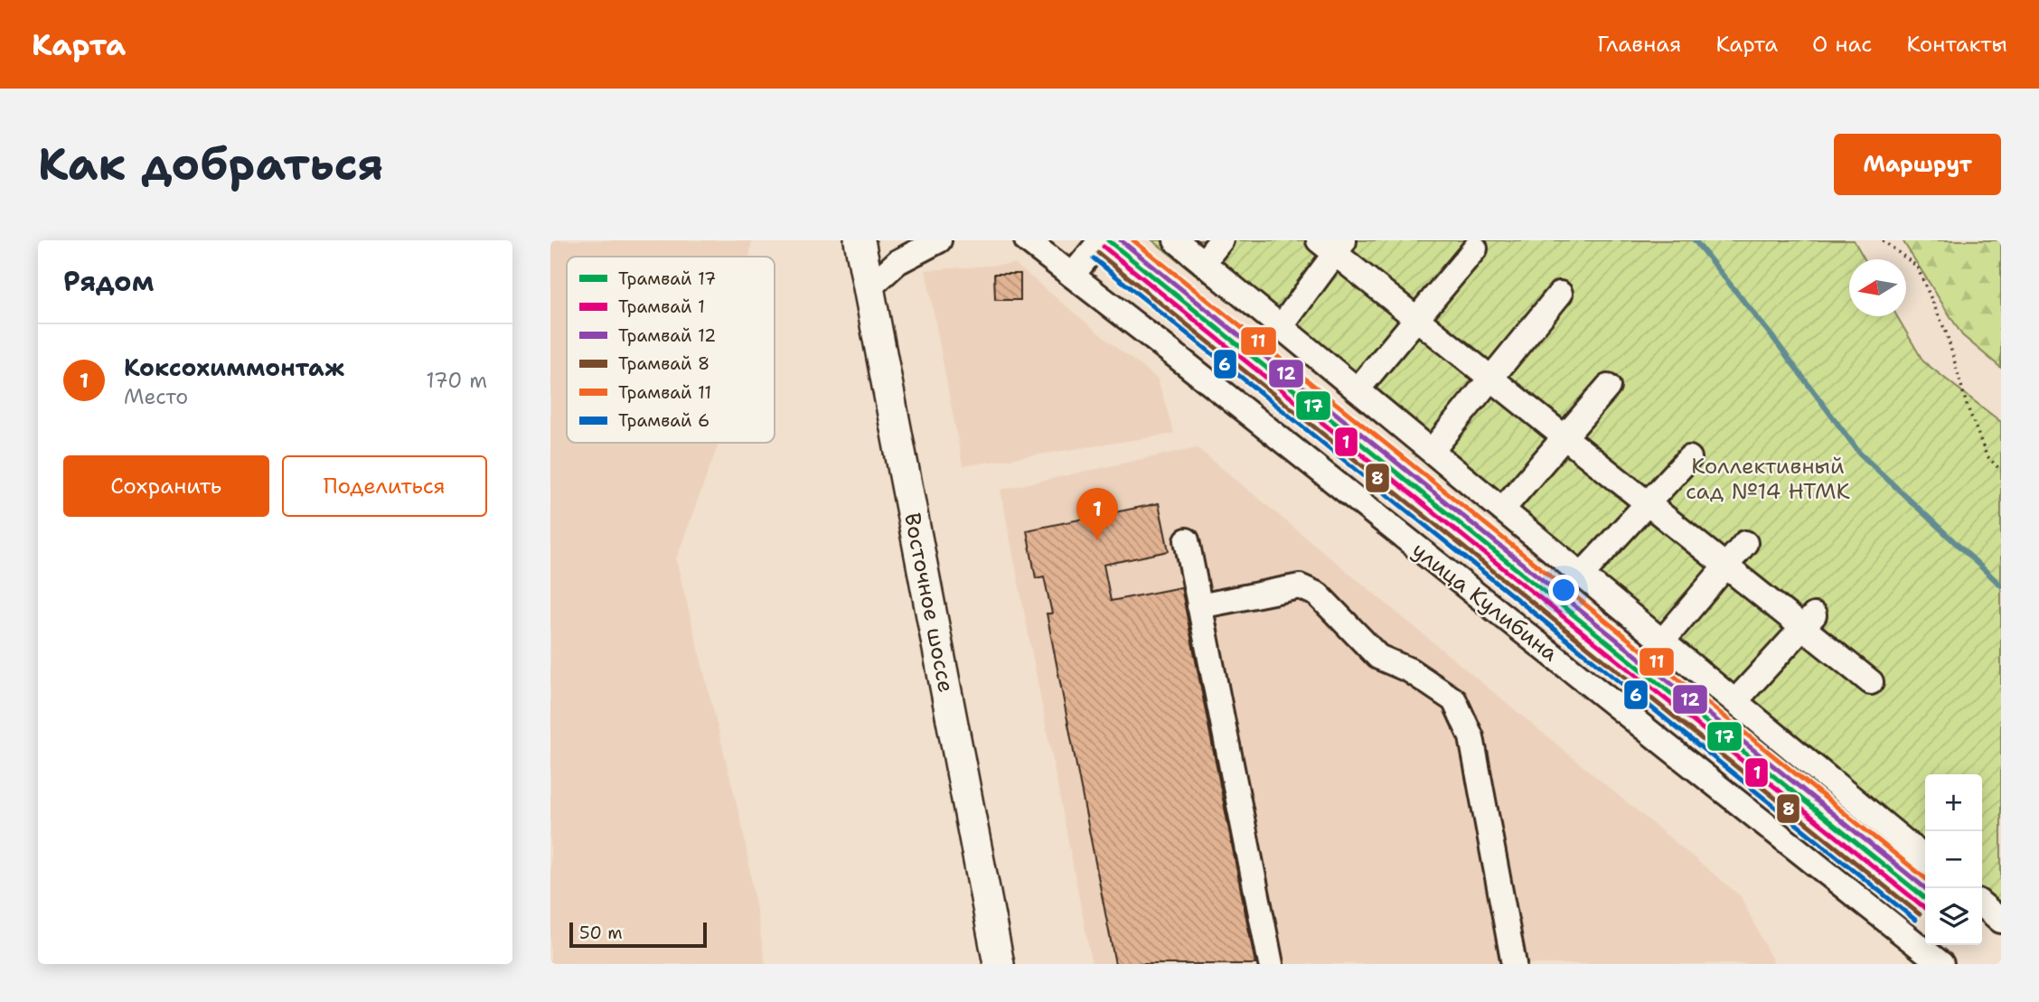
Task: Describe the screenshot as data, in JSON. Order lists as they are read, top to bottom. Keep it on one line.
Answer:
{"streets":{"main road":["Восточное шоссе"],"street":["улица Кулибина"]},"parks":["Коллективный сад №14 НТМК"],"lines":["tram line 17","tram line 12","tram line 11","tram line 1","tram line 8","tram line 6"],"legend":["Трамвай 17","Трамвай 1","Трамвай 12","Трамвай 8","Трамвай 11","Трамвай 6"],"scale_bar":"50 m","north":"left","page":{"header":"Карта","nav":["Главная","Карта","О нас","Контакты"],"buttons":["Маршрут",["Сохранить","Поделиться"]],"title":"Как добраться","heading":"Рядом","list":[{"mark":"1","name":"Коксохиммонтаж","note":"Место","value":"170 m"}],"pins":"1","map_buttons":["+","−"],"scale":"50 m"}}
